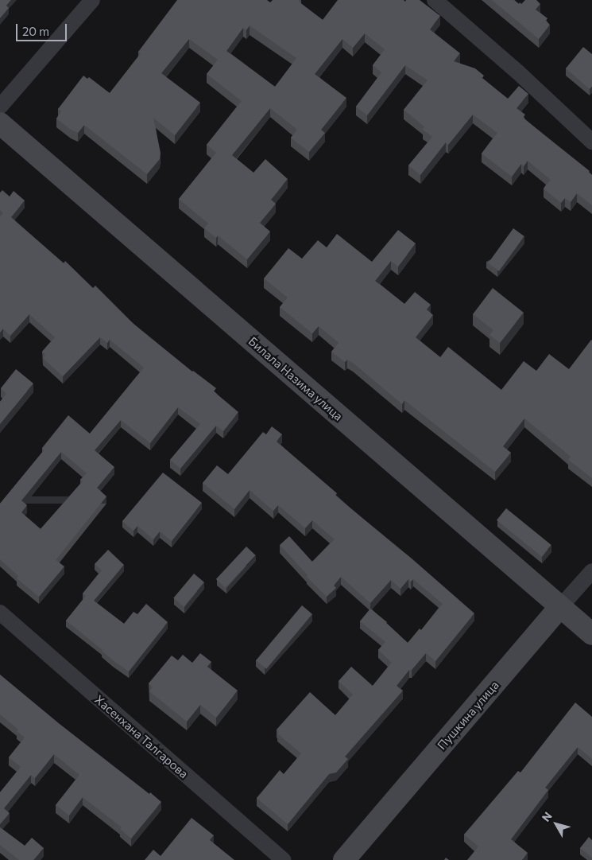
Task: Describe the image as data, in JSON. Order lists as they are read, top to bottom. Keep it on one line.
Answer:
{"streets":{"street":["Билала Назима улица","Пушкина улица","Хасенхана Талгарова"]},"crossings":[["Билала Назима улица","Пушкина улица"]],"scale_bar":"20 m","north":"top left"}
